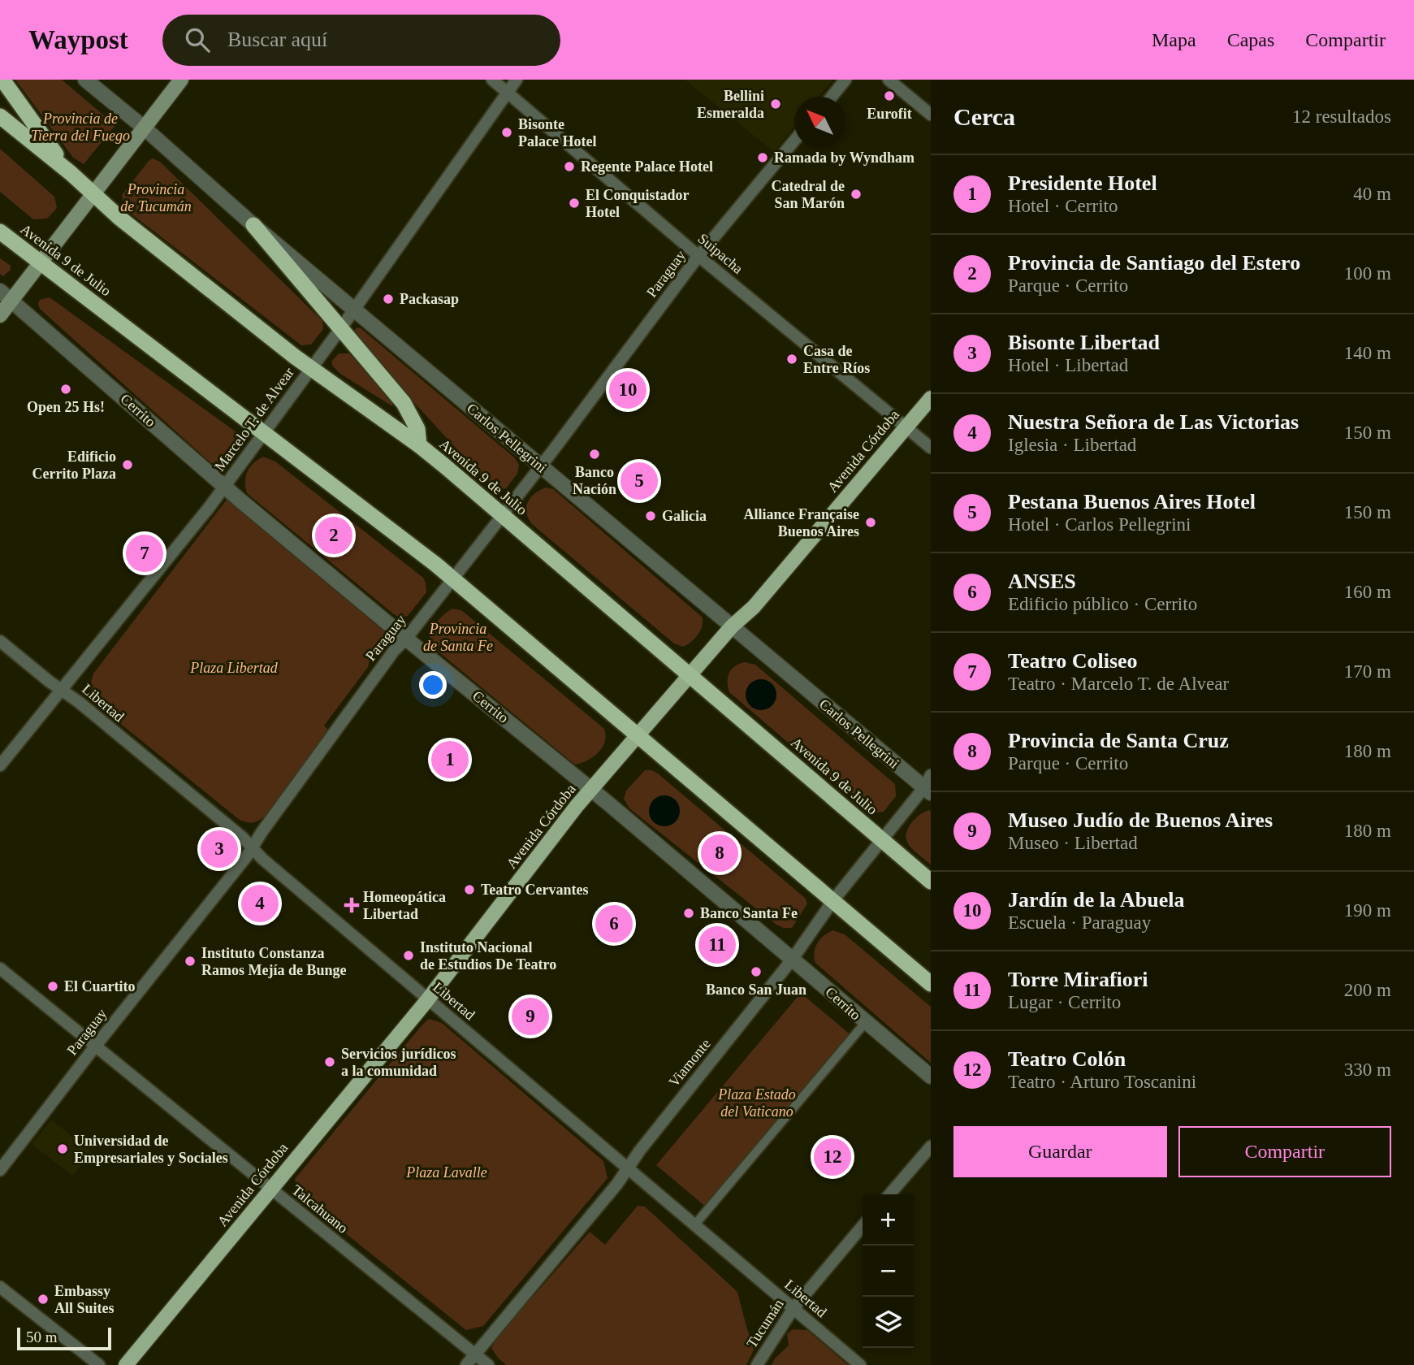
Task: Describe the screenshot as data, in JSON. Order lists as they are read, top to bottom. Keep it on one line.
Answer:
{"streets":{"highway":["Avenida 9 de Julio"],"main road":["Avenida Córdoba"],"street":["Suipacha","Paraguay","Cerrito","Marcelo T. de Alvear","Carlos Pellegrini","Libertad","Viamonte","Talcahuano","Tucumán"]},"crossings":[["Suipacha","Paraguay"],["Suipacha","Marcelo T. de Alvear"],["Suipacha","Avenida Córdoba"],["Avenida 9 de Julio","Paraguay"],["Avenida 9 de Julio","Marcelo T. de Alvear"],["Avenida 9 de Julio","Avenida Córdoba"],["Avenida 9 de Julio","Viamonte"],["Paraguay","Cerrito"],["Paraguay","Carlos Pellegrini"],["Paraguay","Libertad"],["Paraguay","Talcahuano"],["Cerrito","Marcelo T. de Alvear"],["Cerrito","Avenida Córdoba"],["Cerrito","Viamonte"],["Marcelo T. de Alvear","Carlos Pellegrini"],["Marcelo T. de Alvear","Libertad"],["Carlos Pellegrini","Avenida Córdoba"],["Carlos Pellegrini","Viamonte"],["Avenida Córdoba","Libertad"],["Avenida Córdoba","Talcahuano"],["Libertad","Viamonte"],["Libertad","Tucumán"],["Viamonte","Talcahuano"]],"parks":["Provincia de Tierra del Fuego","Provincia de Tucumán","Provincia de Santa Fe","Plaza Libertad","Plaza Estado del Vaticano","Plaza Lavalle"],"places":{"other":["Eurofit","Bellini Esmeralda","Bisonte Palace Hotel","Ramada by Wyndham","Regente Palace Hotel","Catedral de San Marón","El Conquistador Hotel","Packasap","Casa de Entre Ríos","Open 25 Hs!","Banco Nación","Edificio Cerrito Plaza","Galicia","Alliance Française Buenos Aires","Teatro Cervantes","Banco Santa Fe","Instituto Nacional de Estudios De Teatro","Instituto Constanza Ramos Mejía de Bunge","Banco San Juan","El Cuartito","Servicios jurídicos a la comunidad","Universidad de Empresariales y Sociales","Embassy All Suites"],"health":["Homeopática Libertad"]},"scale_bar":"50 m","north":"top left","page":{"header":"Waypost","search":"Buscar aquí","nav":["Mapa","Capas","Compartir"],"heading":["Cerca","12 resultados"],"list":[{"mark":"1","name":"Presidente Hotel","note":"Hotel · Cerrito","value":"40 m"},{"mark":"2","name":"Provincia de Santiago del Estero","note":"Parque · Cerrito","value":"100 m"},{"mark":"3","name":"Bisonte Libertad","note":"Hotel · Libertad","value":"140 m"},{"mark":"4","name":"Nuestra Señora de Las Victorias","note":"Iglesia · Libertad","value":"150 m"},{"mark":"5","name":"Pestana Buenos Aires Hotel","note":"Hotel · Carlos Pellegrini","value":"150 m"},{"mark":"6","name":"ANSES","note":"Edificio público · Cerrito","value":"160 m"},{"mark":"7","name":"Teatro Coliseo","note":"Teatro · Marcelo T. de Alvear","value":"170 m"},{"mark":"8","name":"Provincia de Santa Cruz","note":"Parque · Cerrito","value":"180 m"},{"mark":"9","name":"Museo Judío de Buenos Aires","note":"Museo · Libertad","value":"180 m"},{"mark":"10","name":"Jardín de la Abuela","note":"Escuela · Paraguay","value":"190 m"},{"mark":"11","name":"Torre Mirafiori","note":"Lugar · Cerrito","value":"200 m"},{"mark":"12","name":"Teatro Colón","note":"Teatro · Arturo Toscanini","value":"330 m"}],"pins":["10","5","2","7","1","3","8","4","6","11","9","12"],"buttons":["Guardar","Compartir"],"map_buttons":["+","−"],"scale":"50 m"}}
